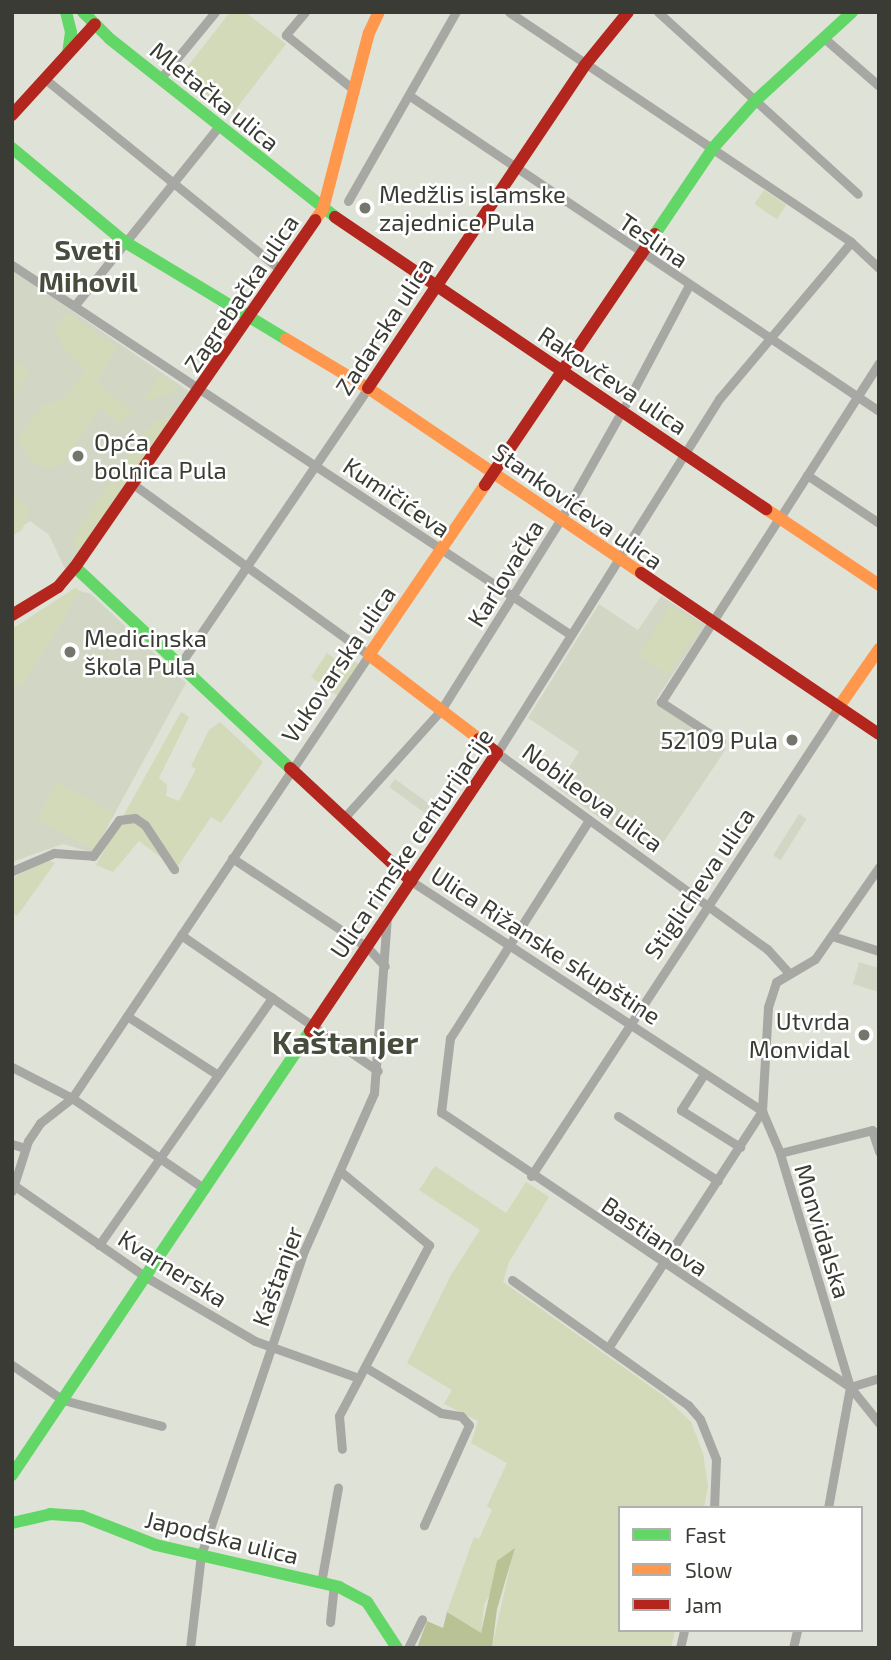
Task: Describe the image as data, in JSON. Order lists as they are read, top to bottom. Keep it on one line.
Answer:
{"streets":{"street":["Mletačka ulica","Teslina","Zagrebačka ulica","Zadarska ulica","Rakovčeva ulica","Kumičićeva","Stankovićeva ulica","Karlovačka","Vukovarska ulica","Nobileova ulica","Ulica rimske centurijacije","Stiglicheva ulica","Ulica Rižanske skupštine","Monvidalska","Bastianova","Kvarnerska","Kaštanjer","Japodska ulica"]},"crossings":[["Mletačka ulica","Zagrebačka ulica"],["Mletačka ulica","Rakovčeva ulica"],["Teslina","Zadarska ulica"],["Teslina","Vukovarska ulica"],["Teslina","Ulica rimske centurijacije"],["Zagrebačka ulica","Rakovčeva ulica"],["Zagrebačka ulica","Kumičićeva"],["Zagrebačka ulica","Stankovićeva ulica"],["Zagrebačka ulica","Nobileova ulica"],["Zagrebačka ulica","Ulica Rižanske skupštine"],["Zadarska ulica","Rakovčeva ulica"],["Zadarska ulica","Kumičićeva"],["Zadarska ulica","Stankovićeva ulica"],["Zadarska ulica","Nobileova ulica"],["Zadarska ulica","Ulica Rižanske skupštine"],["Rakovčeva ulica","Vukovarska ulica"],["Rakovčeva ulica","Ulica rimske centurijacije"],["Kumičićeva","Karlovačka"],["Kumičićeva","Vukovarska ulica"],["Kumičićeva","Ulica rimske centurijacije"],["Stankovićeva ulica","Karlovačka"],["Stankovićeva ulica","Vukovarska ulica"],["Stankovićeva ulica","Ulica rimske centurijacije"],["Stankovićeva ulica","Stiglicheva ulica"],["Karlovačka","Nobileova ulica"],["Karlovačka","Ulica Rižanske skupštine"],["Vukovarska ulica","Nobileova ulica"],["Vukovarska ulica","Ulica Rižanske skupštine"],["Vukovarska ulica","Kvarnerska"],["Nobileova ulica","Ulica rimske centurijacije"],["Nobileova ulica","Stiglicheva ulica"],["Nobileova ulica","Monvidalska"],["Ulica rimske centurijacije","Ulica Rižanske skupštine"],["Ulica rimske centurijacije","Kvarnerska"],["Ulica rimske centurijacije","Kaštanjer"],["Stiglicheva ulica","Ulica Rižanske skupštine"],["Stiglicheva ulica","Bastianova"],["Ulica Rižanske skupštine","Monvidalska"],["Ulica Rižanske skupštine","Bastianova"],["Monvidalska","Bastianova"],["Kvarnerska","Kaštanjer"],["Kaštanjer","Japodska ulica"]],"districts":["Sveti Mihovil","Kaštanjer"],"places":["Medžlis islamske zajednice Pula","Opća bolnica Pula","Medicinska škola Pula","52109 Pula","Utvrda Monvidal"],"legend":["Fast","Slow","Jam"]}
